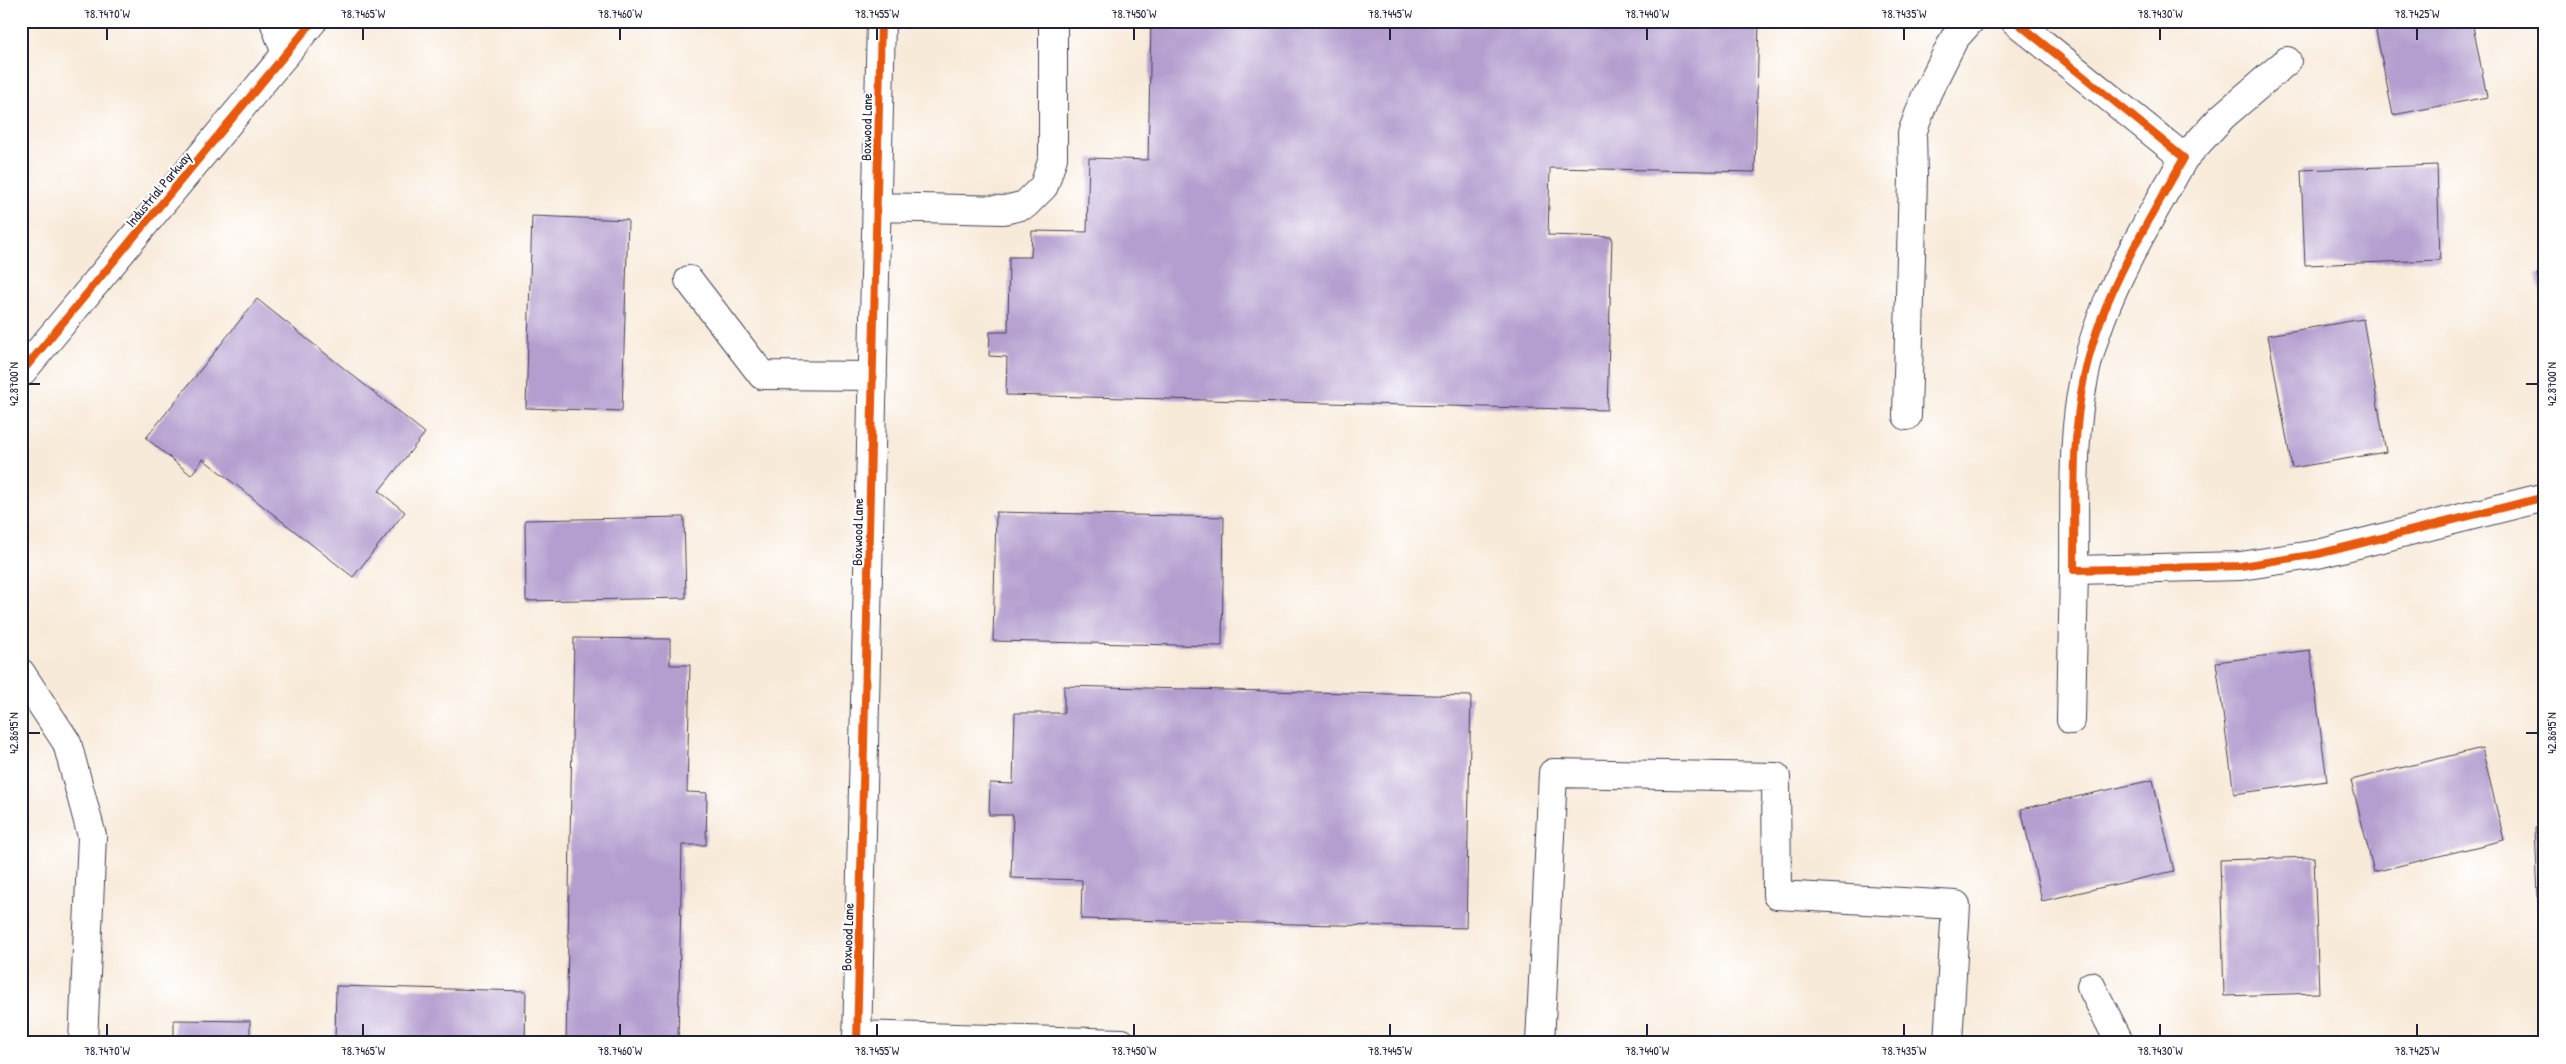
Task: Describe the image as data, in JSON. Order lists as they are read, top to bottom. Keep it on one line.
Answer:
{"streets":{"street":["Boxwood Lane","Industrial Parkway"]},"coordinates":["78.7470°W","78.7465°W","78.7460°W","78.7455°W","78.7450°W","78.7445°W","78.7440°W","78.7435°W","78.7430°W","78.7425°W","42.8700°N","42.8695°N"]}
